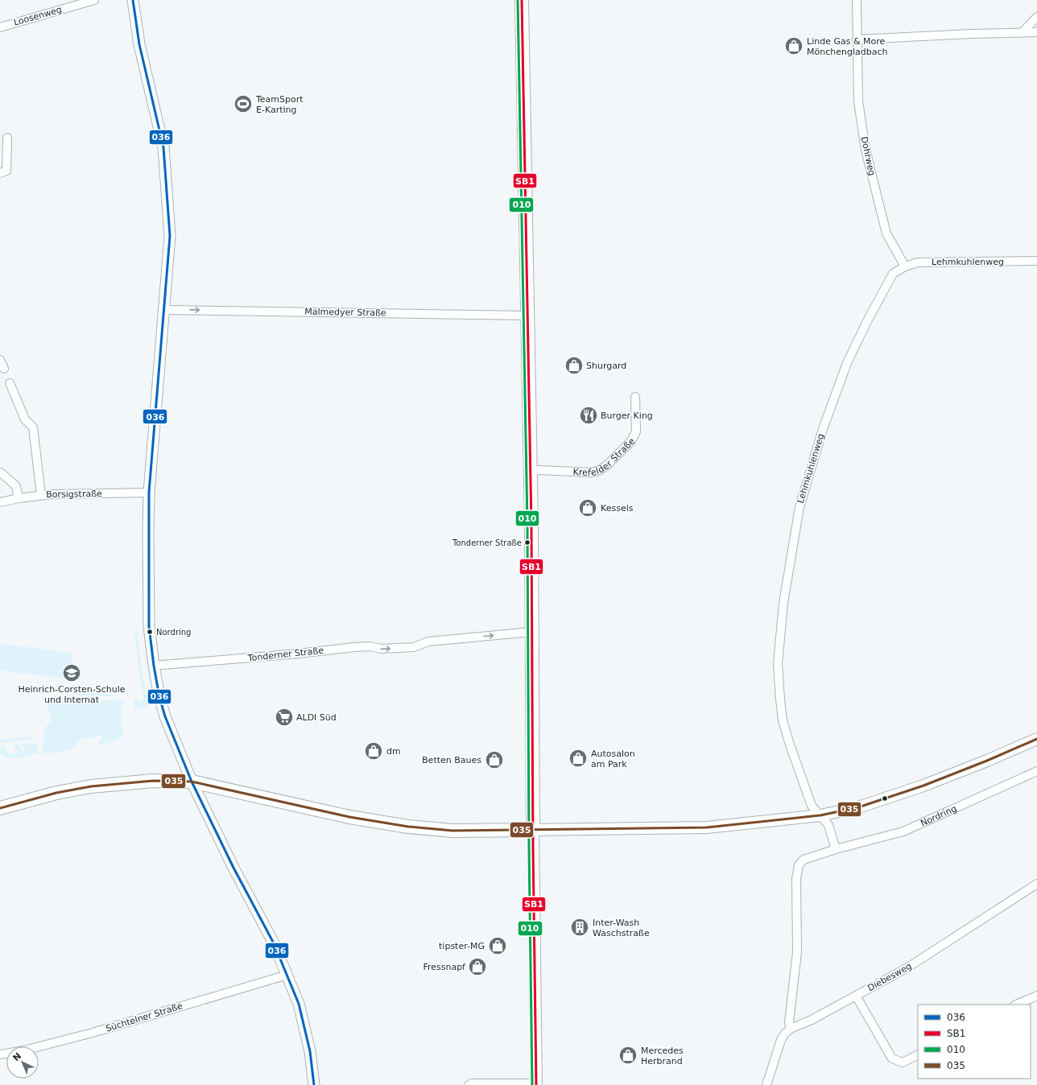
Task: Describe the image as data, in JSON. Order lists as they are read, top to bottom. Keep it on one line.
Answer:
{"streets":{"street":["Loosenweg","Dohrweg","Lehmkuhlenweg","Malmedyer Straße","Krefelder Straße","Borsigstraße","Tonderner Straße","Nordring","Diebesweg","Süchtelner Straße"]},"crossings":[["Dohrweg","Lehmkuhlenweg"],["Nordring","Diebesweg"]],"one_way":["Malmedyer Straße","Tonderner Straße"],"places":{"shop":["Linde Gas & More Mönchengladbach","Shurgard","Kessels","dm","Autosalon am Park","Betten Baues","tipster-MG","Fressnapf","Mercedes Herbrand"],"sports":["TeamSport E-Karting"],"restaurant":["Burger King"],"other":["Tonderner Straße","Nordring"],"school or university":["Heinrich-Corsten-Schule und Internat"],"supermarket":["ALDI Süd"],"building":["Inter-Wash Waschstraße"]},"lines":["transit line 036","transit line SB1","transit line 010","transit line 035"],"legend":["036","SB1","010","035"],"north":"top left"}
